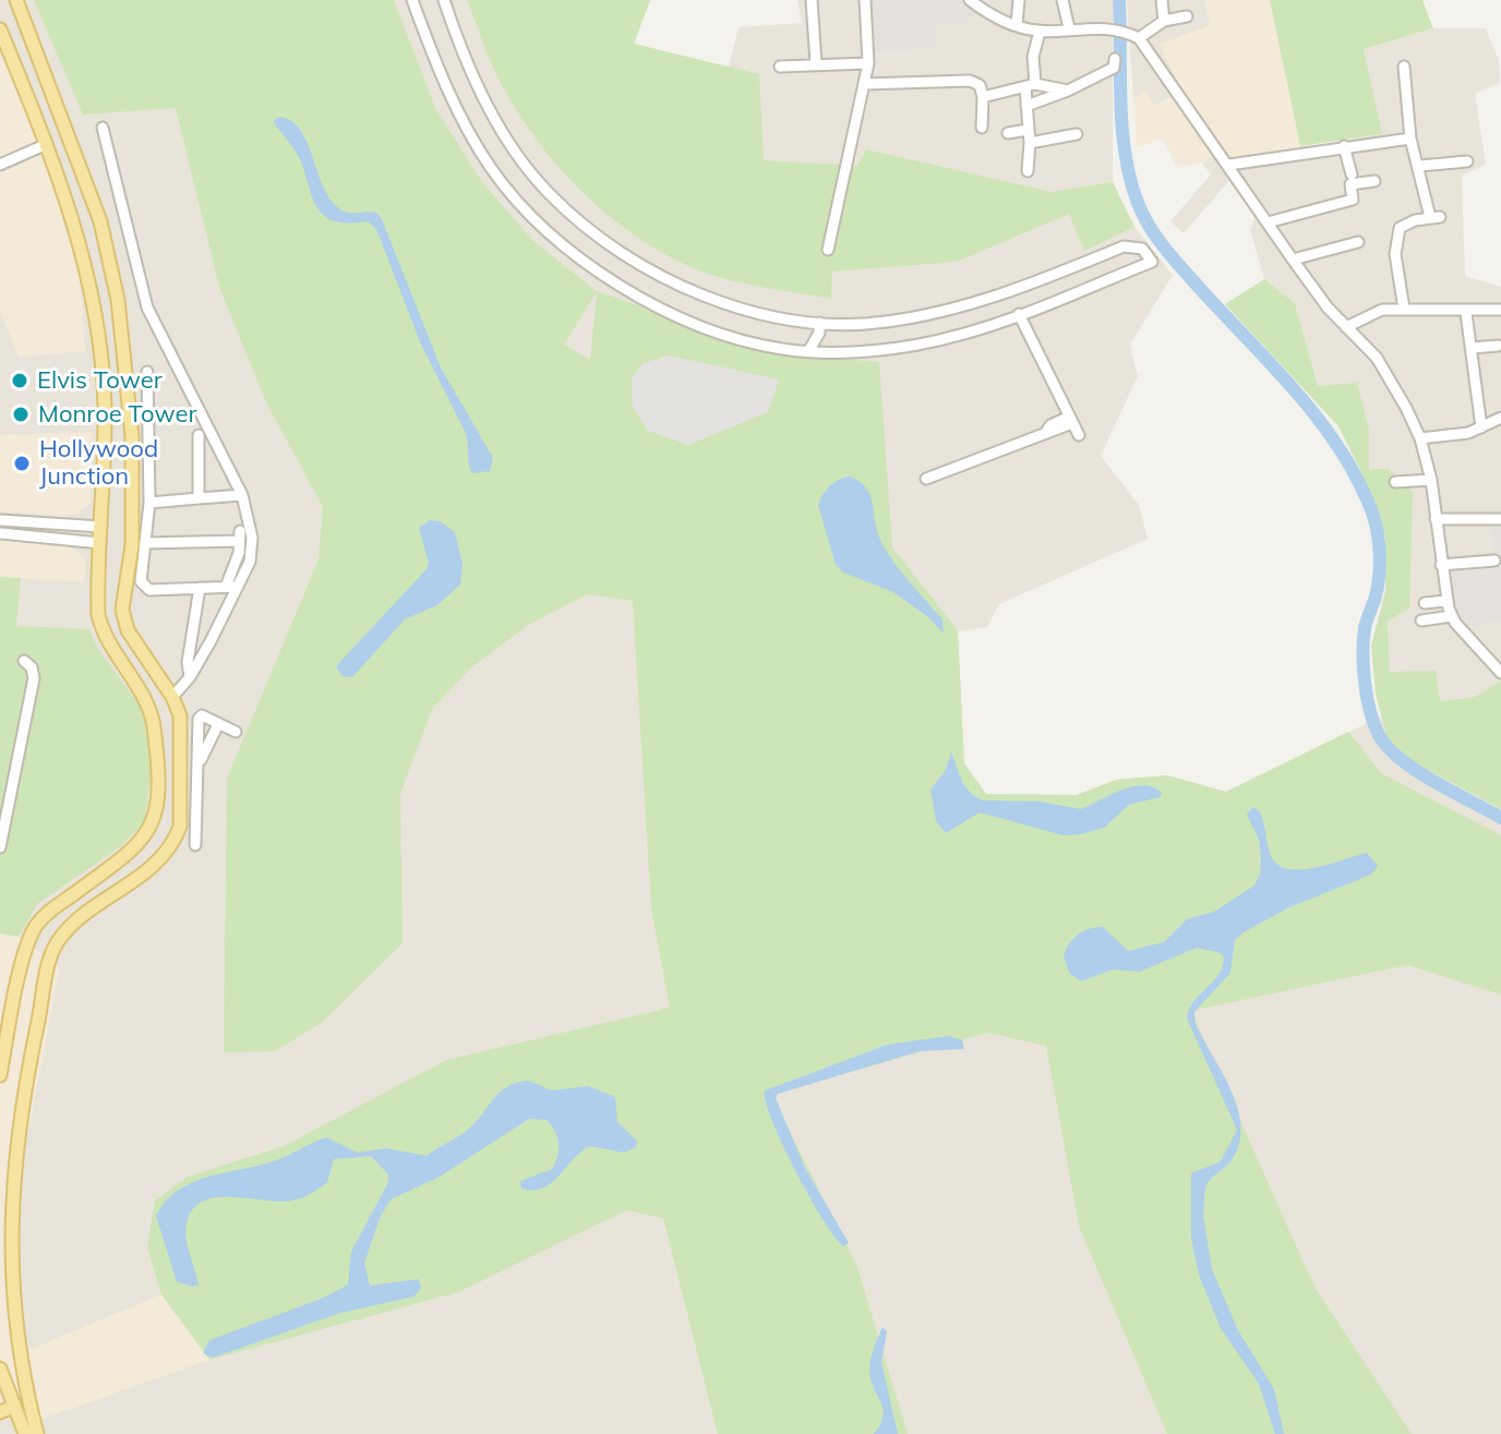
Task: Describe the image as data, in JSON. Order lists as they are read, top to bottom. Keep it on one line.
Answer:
{"places":["Elvis Tower","Monroe Tower","Hollywood Junction"]}
